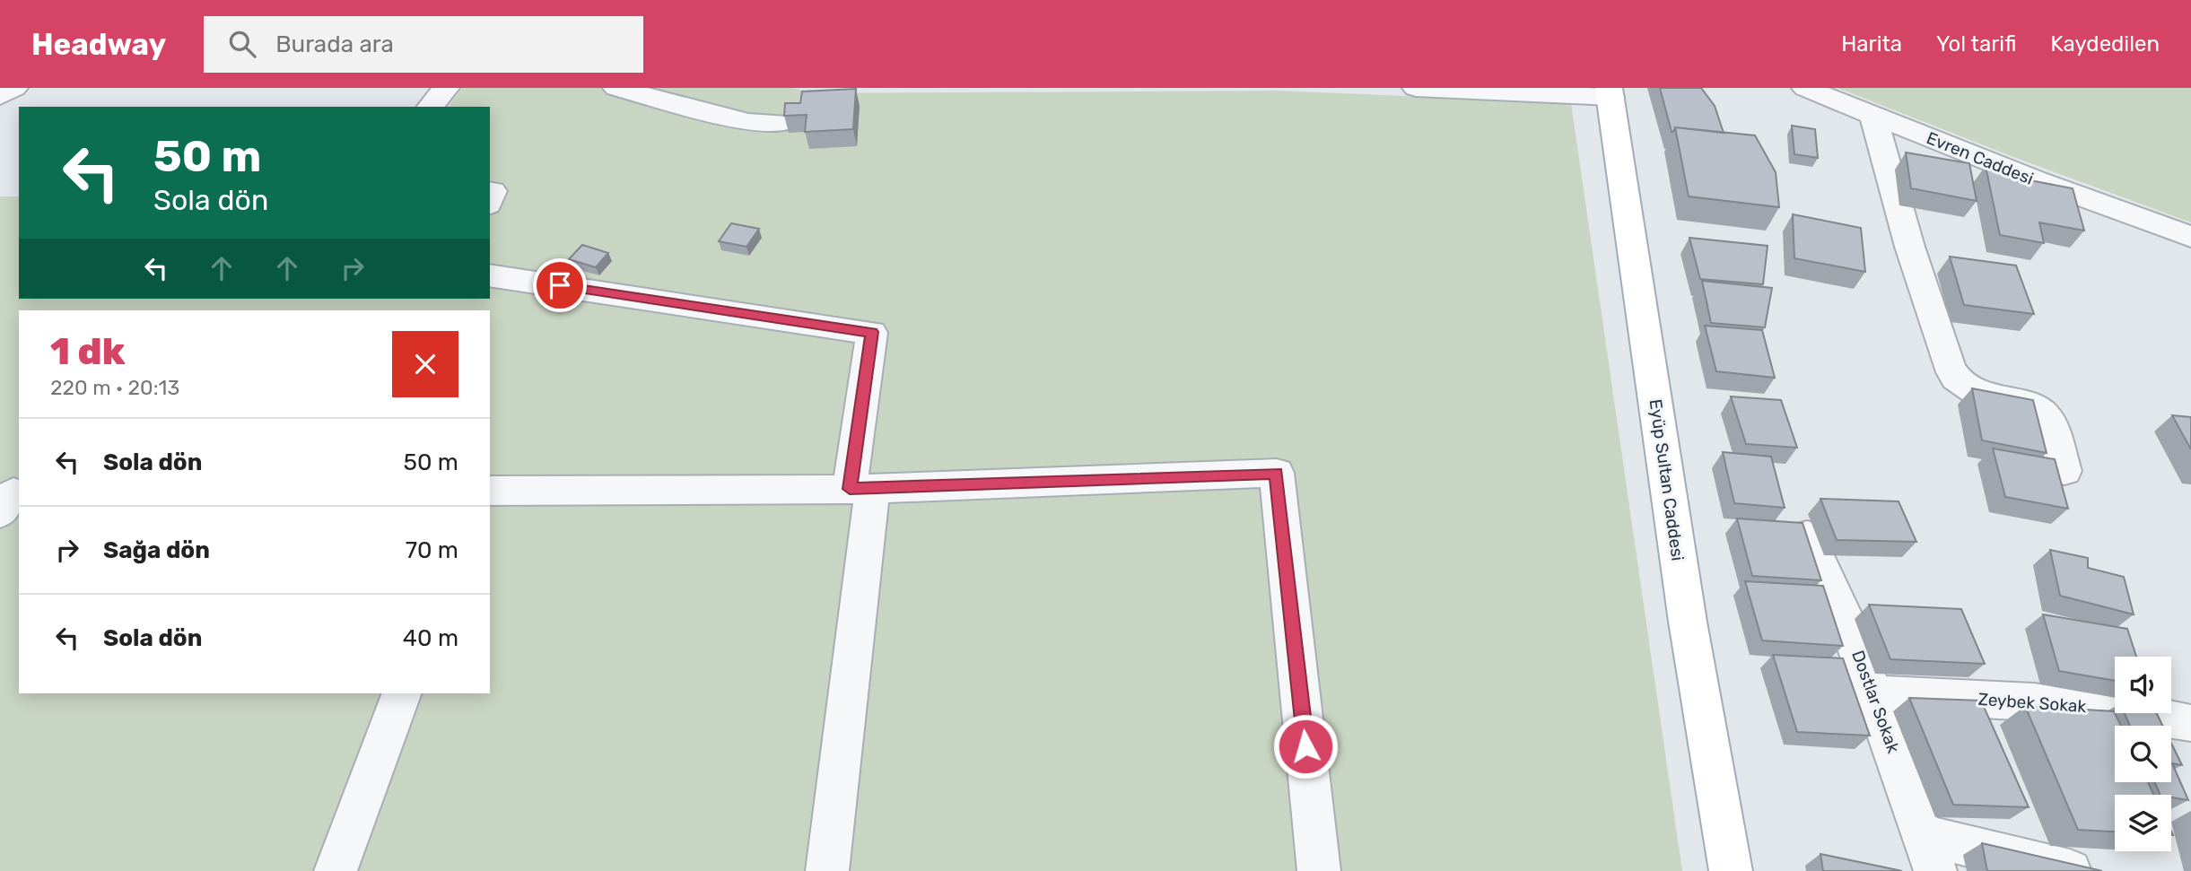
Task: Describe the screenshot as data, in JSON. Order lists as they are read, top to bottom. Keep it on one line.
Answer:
{"streets":{"main road":["Eyüp Sultan Caddesi"],"street":["Evren Caddesi","Dostlar Sokak","Zeybek Sokak"]},"crossings":[["Dostlar Sokak","Zeybek Sokak"]],"page":{"header":"Headway","search":"Burada ara","nav":["Harita","Yol tarifi","Kaydedilen"],"turn":["50 m","Sola dön"],"heading":["1 dk","220 m · 20:13"],"list":[{"name":"Sola dön","value":"50 m"},{"name":"Sağa dön","value":"70 m"},{"name":"Sola dön","value":"40 m"}]}}
